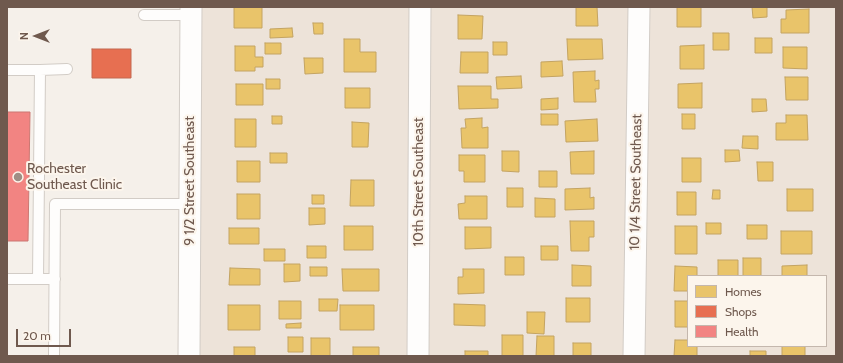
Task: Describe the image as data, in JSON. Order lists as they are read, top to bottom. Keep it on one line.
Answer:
{"streets":{"street":["9 1/2 Street Southeast","10th Street Southeast","10 1/4 Street Southeast"]},"places":["Rochester Southeast Clinic"],"legend":["Homes","Shops","Health"],"scale_bar":"20 m","north":"left"}
